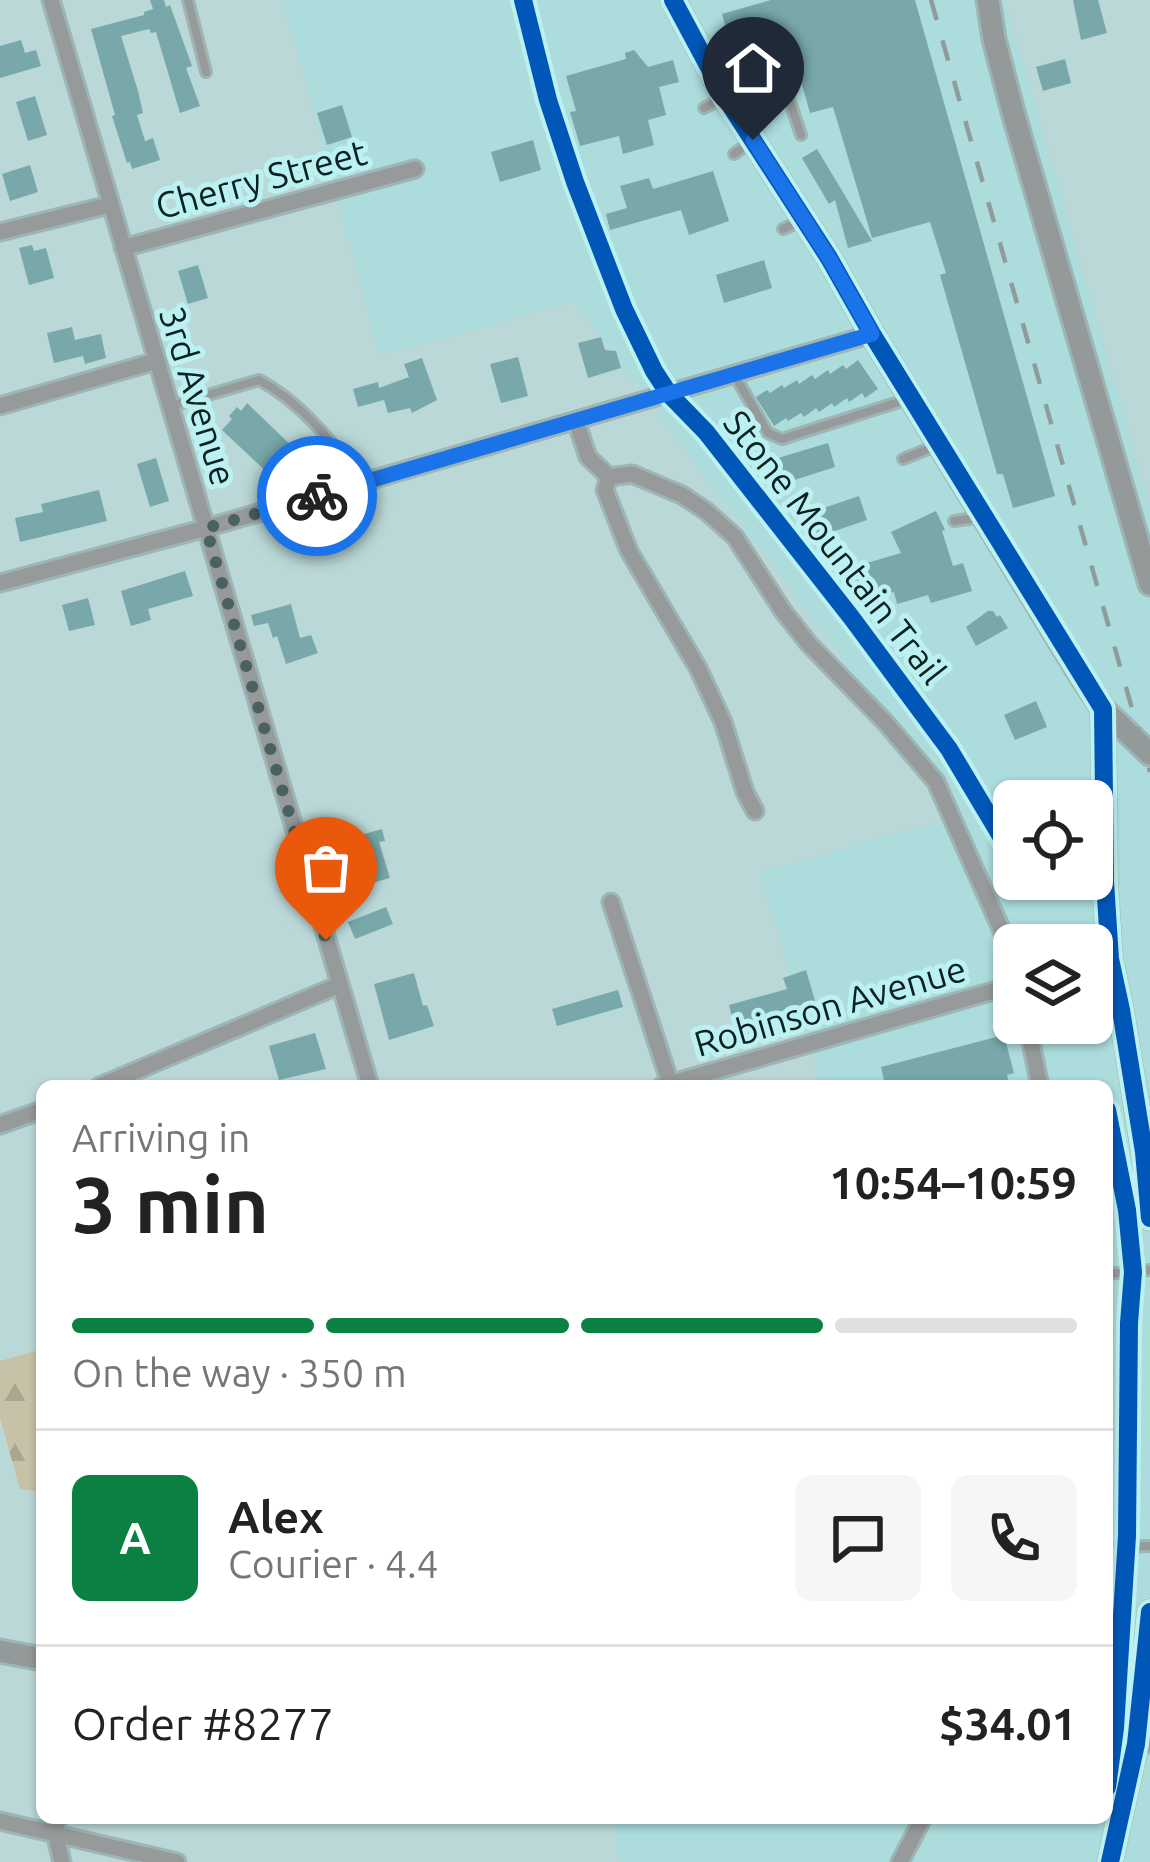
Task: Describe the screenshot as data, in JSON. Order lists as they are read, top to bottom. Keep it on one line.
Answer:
{"streets":{"street":["Cherry Street","3rd Avenue","Robinson Avenue"],"cycle path":["Stone Mountain Trail"]},"crossings":[["Cherry Street","3rd Avenue"]],"page":{"heading":["3 min","Arriving in","10:54–10:59"],"panel":["Alex","Courier · 4.4","Order #8277","$34.01"],"bar":"On the way · 350 m","round":"A"}}
